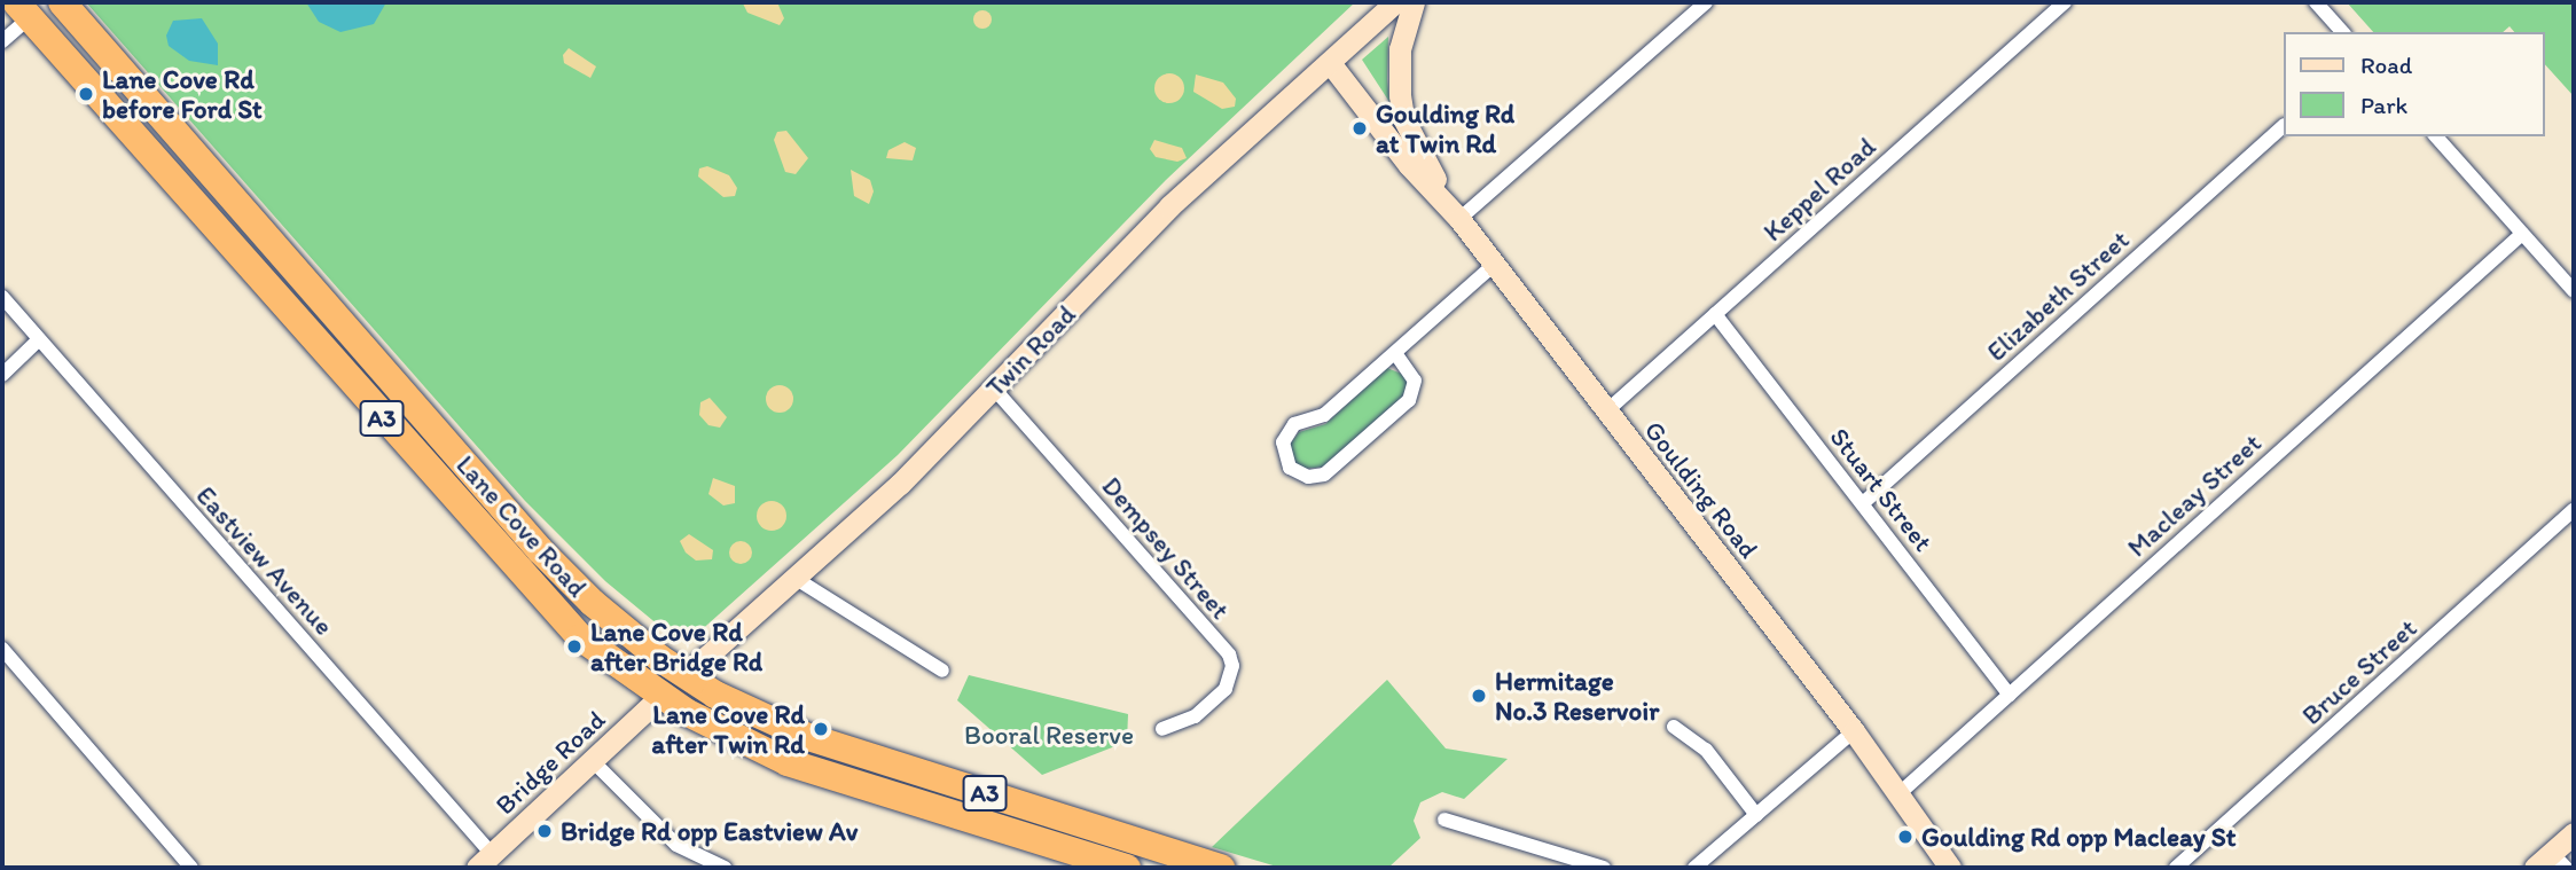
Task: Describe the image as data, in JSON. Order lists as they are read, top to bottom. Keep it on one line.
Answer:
{"streets":{"highway":["Twin Road","A3","Lane Cove Road"],"main road":["Goulding Road","Bridge Road"],"street":["Keppel Road","Elizabeth Street","Stuart Street","Macleay Street","Dempsey Street","Eastview Avenue","Bruce Street"]},"crossings":[["Keppel Road","Goulding Road"],["Keppel Road","Stuart Street"],["Elizabeth Street","Stuart Street"],["Twin Road","Goulding Road"],["Twin Road","Lane Cove Road"],["Twin Road","Dempsey Street"],["Twin Road","Bridge Road"],["Goulding Road","Macleay Street"],["Stuart Street","Macleay Street"],["Lane Cove Road","Bridge Road"],["Eastview Avenue","Bridge Road"]],"parks":["Booral Reserve"],"places":["Lane Cove Rd before Ford St","Goulding Rd at Twin Rd","Lane Cove Rd after Bridge Rd","Hermitage No.3 Reservoir","Lane Cove Rd after Twin Rd","Bridge Rd opp Eastview Av","Goulding Rd opp Macleay St"],"legend":["Road","Park"]}
